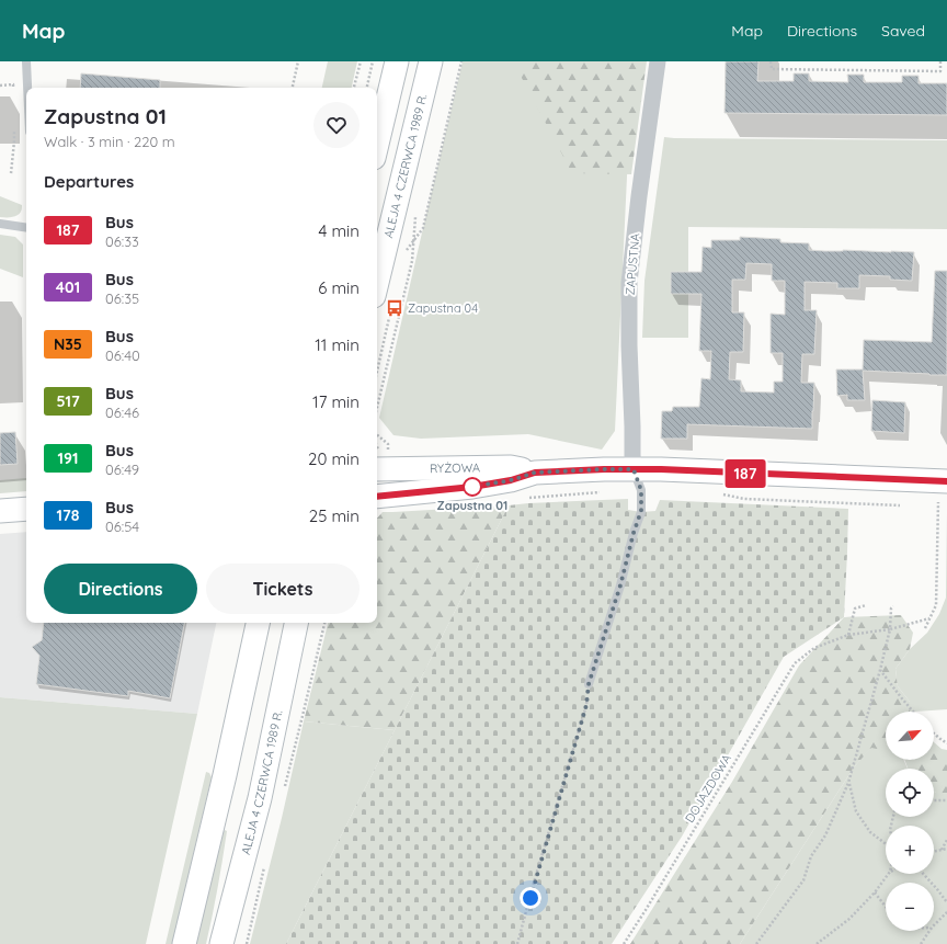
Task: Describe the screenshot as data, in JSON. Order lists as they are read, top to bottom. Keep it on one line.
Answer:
{"streets":{"main road":["ALEJA 4 CZERWCA 1989 R.","RYŻOWA"],"street":["ZAPUSTNA"],"path":["DOJAZDOWA"]},"crossings":[["ZAPUSTNA","RYŻOWA"]],"places":{"bus stop":["Zapustna 04"],"other":["Zapustna 01"]},"lines":["bus line 187"],"north":"top right","page":{"header":"Map","nav":["Map","Directions","Saved"],"on_map":"187","heading":[["Zapustna 01","Walk · 3 min · 220 m"],"Departures"],"list":[{"mark":"187","name":"Bus","note":"06:33","value":"4 min"},{"mark":"401","name":"Bus","note":"06:35","value":"6 min"},{"mark":"N35","name":"Bus","note":"06:40","value":"11 min"},{"mark":"517","name":"Bus","note":"06:46","value":"17 min"},{"mark":"191","name":"Bus","note":"06:49","value":"20 min"},{"mark":"178","name":"Bus","note":"06:54","value":"25 min"}],"buttons":["Directions","Tickets"],"map_buttons":["+","−"]}}
